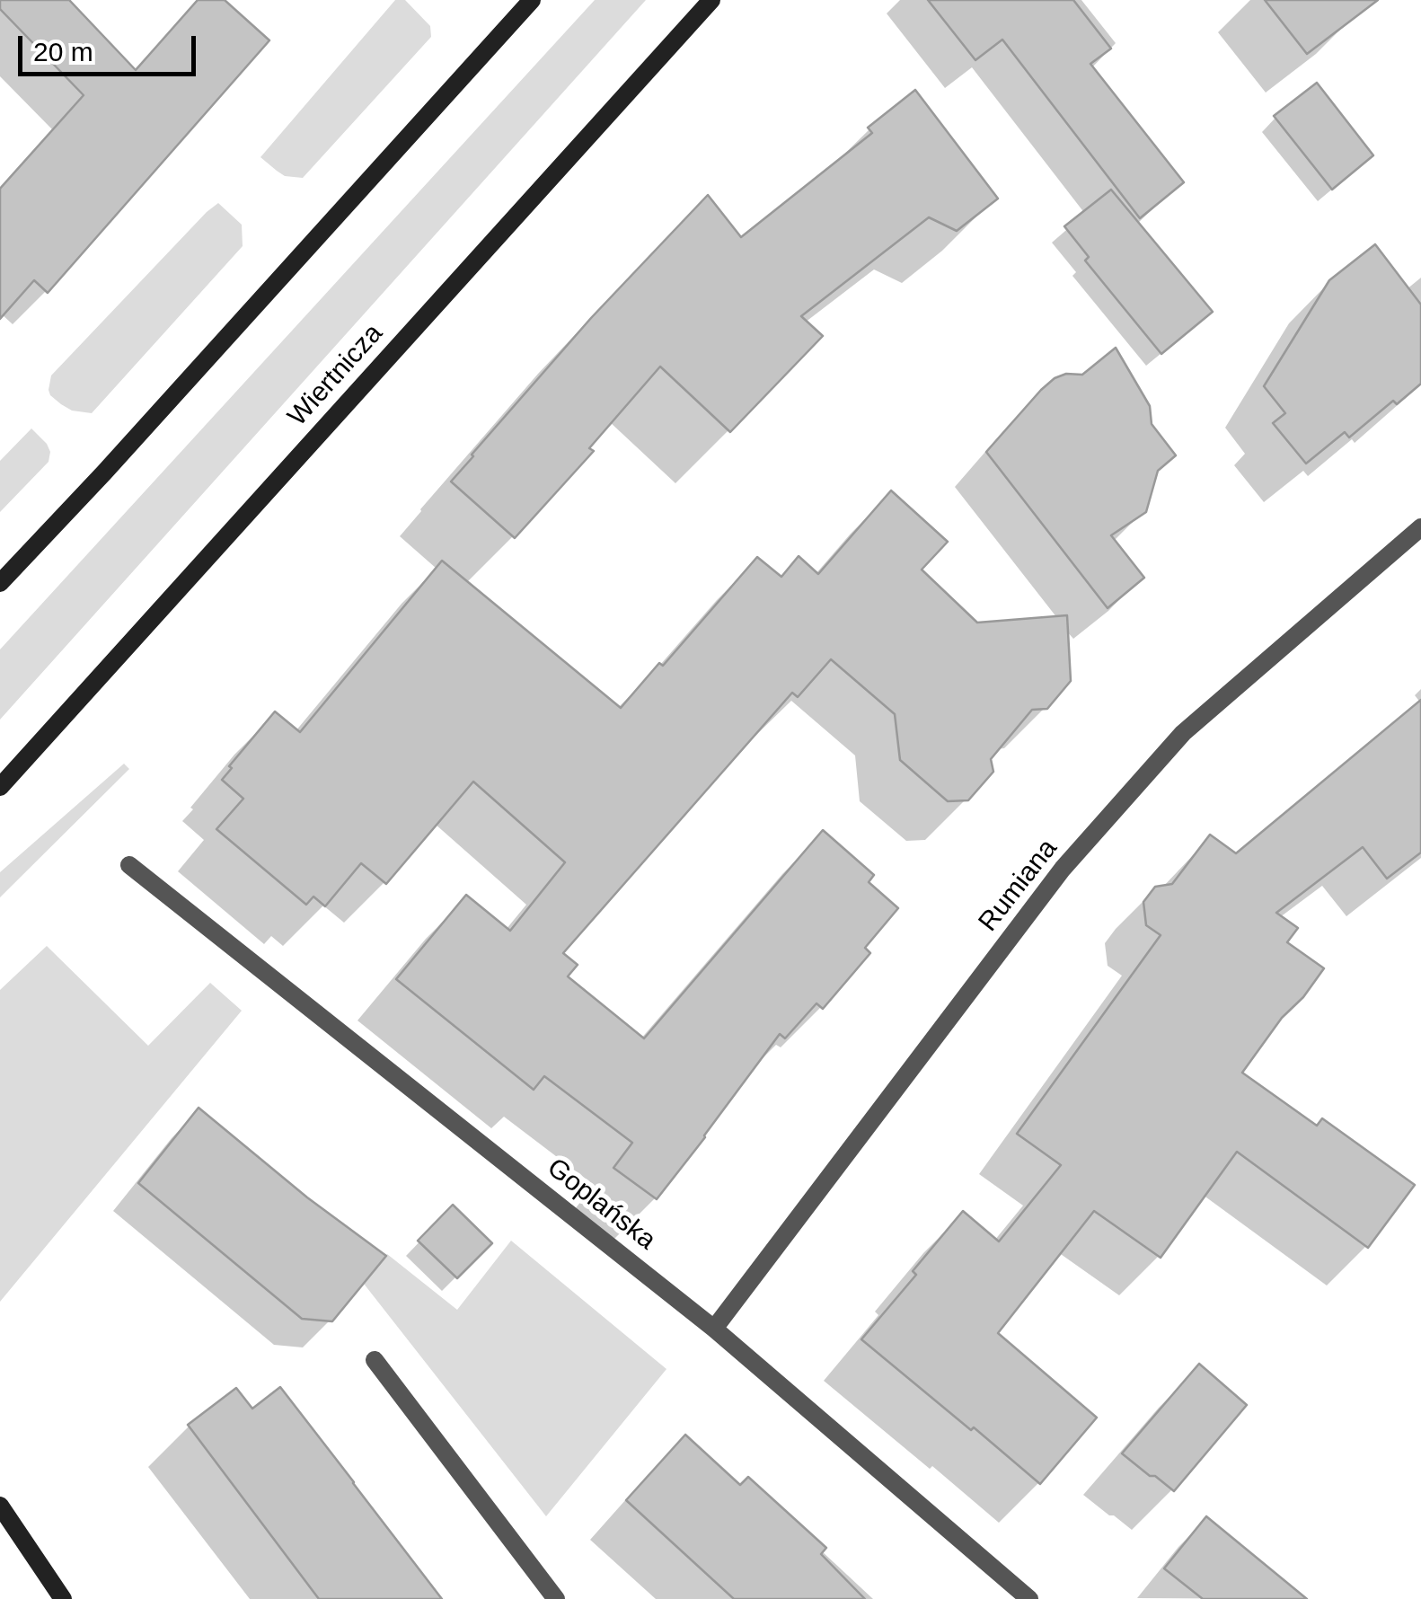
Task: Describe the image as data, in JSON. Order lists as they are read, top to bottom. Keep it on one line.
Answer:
{"streets":{"main road":["Wiertnicza"],"street":["Rumiana","Goplańska"]},"crossings":[["Rumiana","Goplańska"]],"scale_bar":"20 m"}
